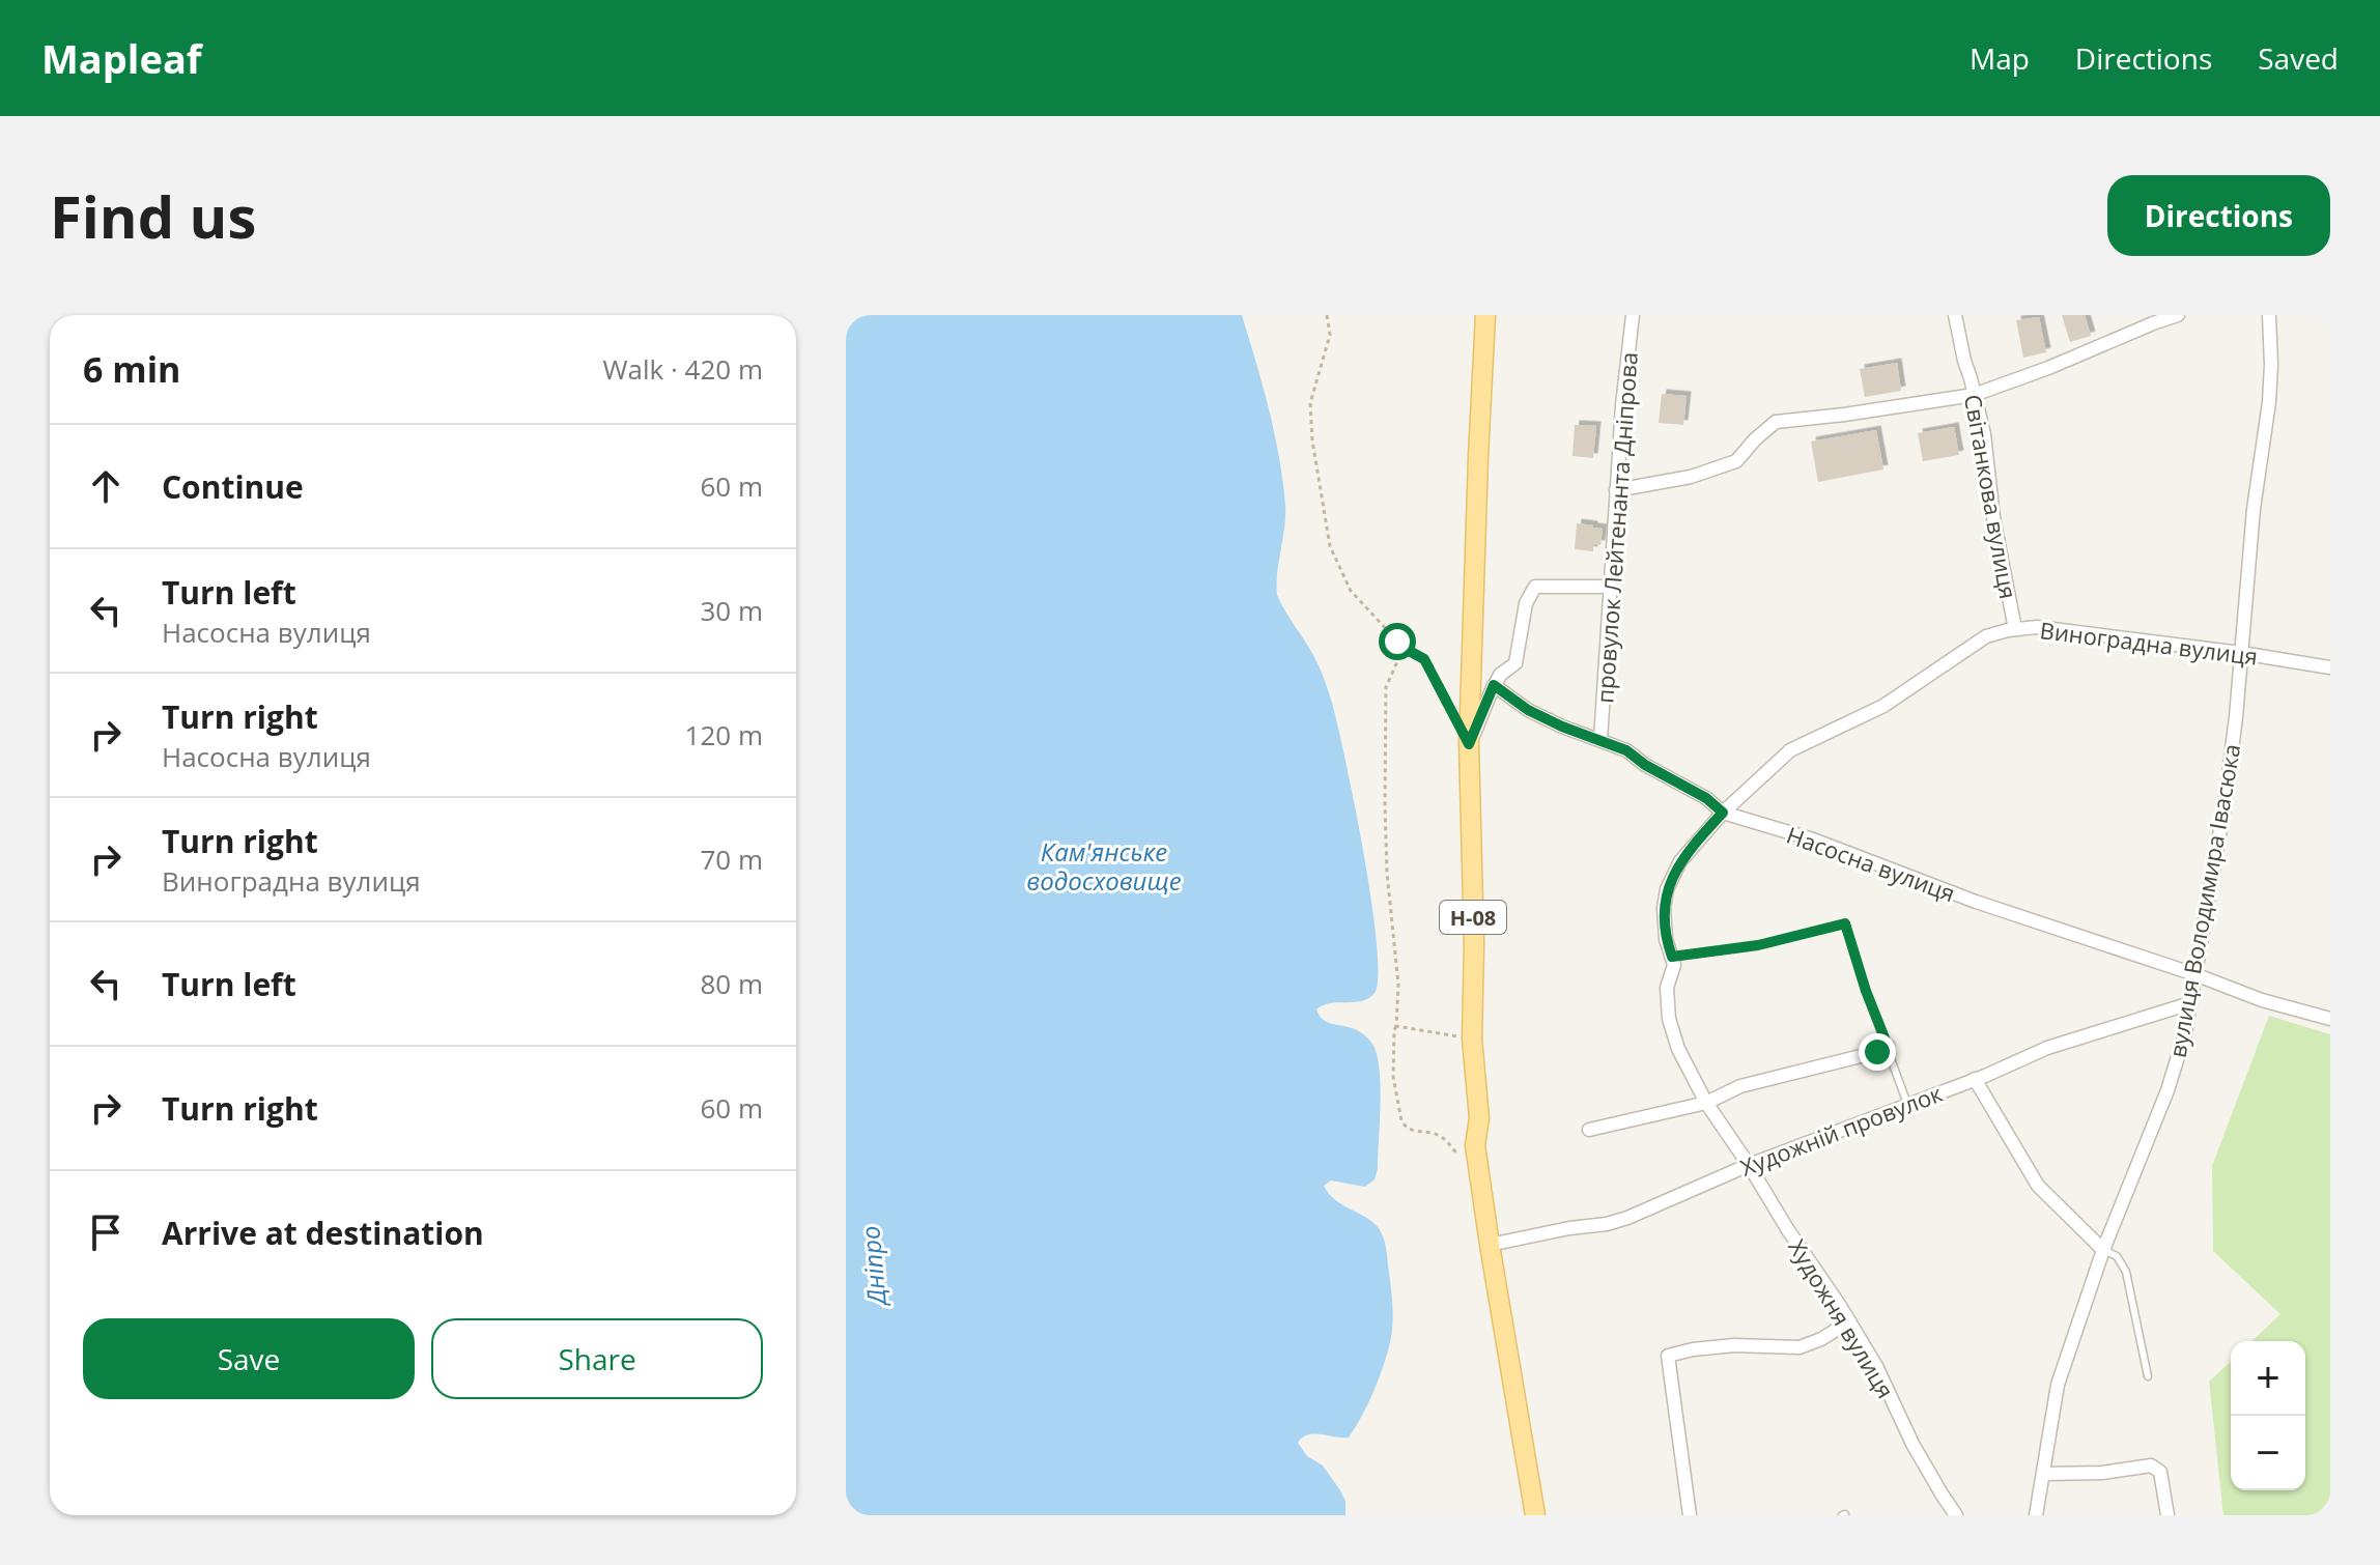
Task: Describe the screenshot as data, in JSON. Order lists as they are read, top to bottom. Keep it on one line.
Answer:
{"streets":{"main road":["Н-08"],"street":["Світанкова вулиця","провулок Лейтенанта Дніпрова","Виноградна вулиця","Насосна вулиця","вулиця Володимира Івасюка","Художній провулок","Художня вулиця"]},"crossings":[["Світанкова вулиця","Виноградна вулиця"],["провулок Лейтенанта Дніпрова","Насосна вулиця"],["Виноградна вулиця","Насосна вулиця"],["Виноградна вулиця","вулиця Володимира Івасюка"],["Виноградна вулиця","Художній провулок"],["Виноградна вулиця","Художня вулиця"],["Насосна вулиця","вулиця Володимира Івасюка"],["Насосна вулиця","Н-08"],["вулиця Володимира Івасюка","Художній провулок"],["Н-08","Художній провулок"],["Художній провулок","Художня вулиця"]],"water":["Кам'янське водосховище","Дніпро"],"page":{"header":"Mapleaf","nav":["Map","Directions","Saved"],"buttons":["Directions",["Save","Share"]],"title":"Find us","heading":["6 min","Walk · 420 m"],"list":[["Continue","60 m"],["Turn left","Насосна вулиця","30 m"],["Turn right","Насосна вулиця","120 m"],["Turn right","Виноградна вулиця","70 m"],["Turn left","80 m"],["Turn right","60 m"],"Arrive at destination"],"map_buttons":["+","−"]}}
